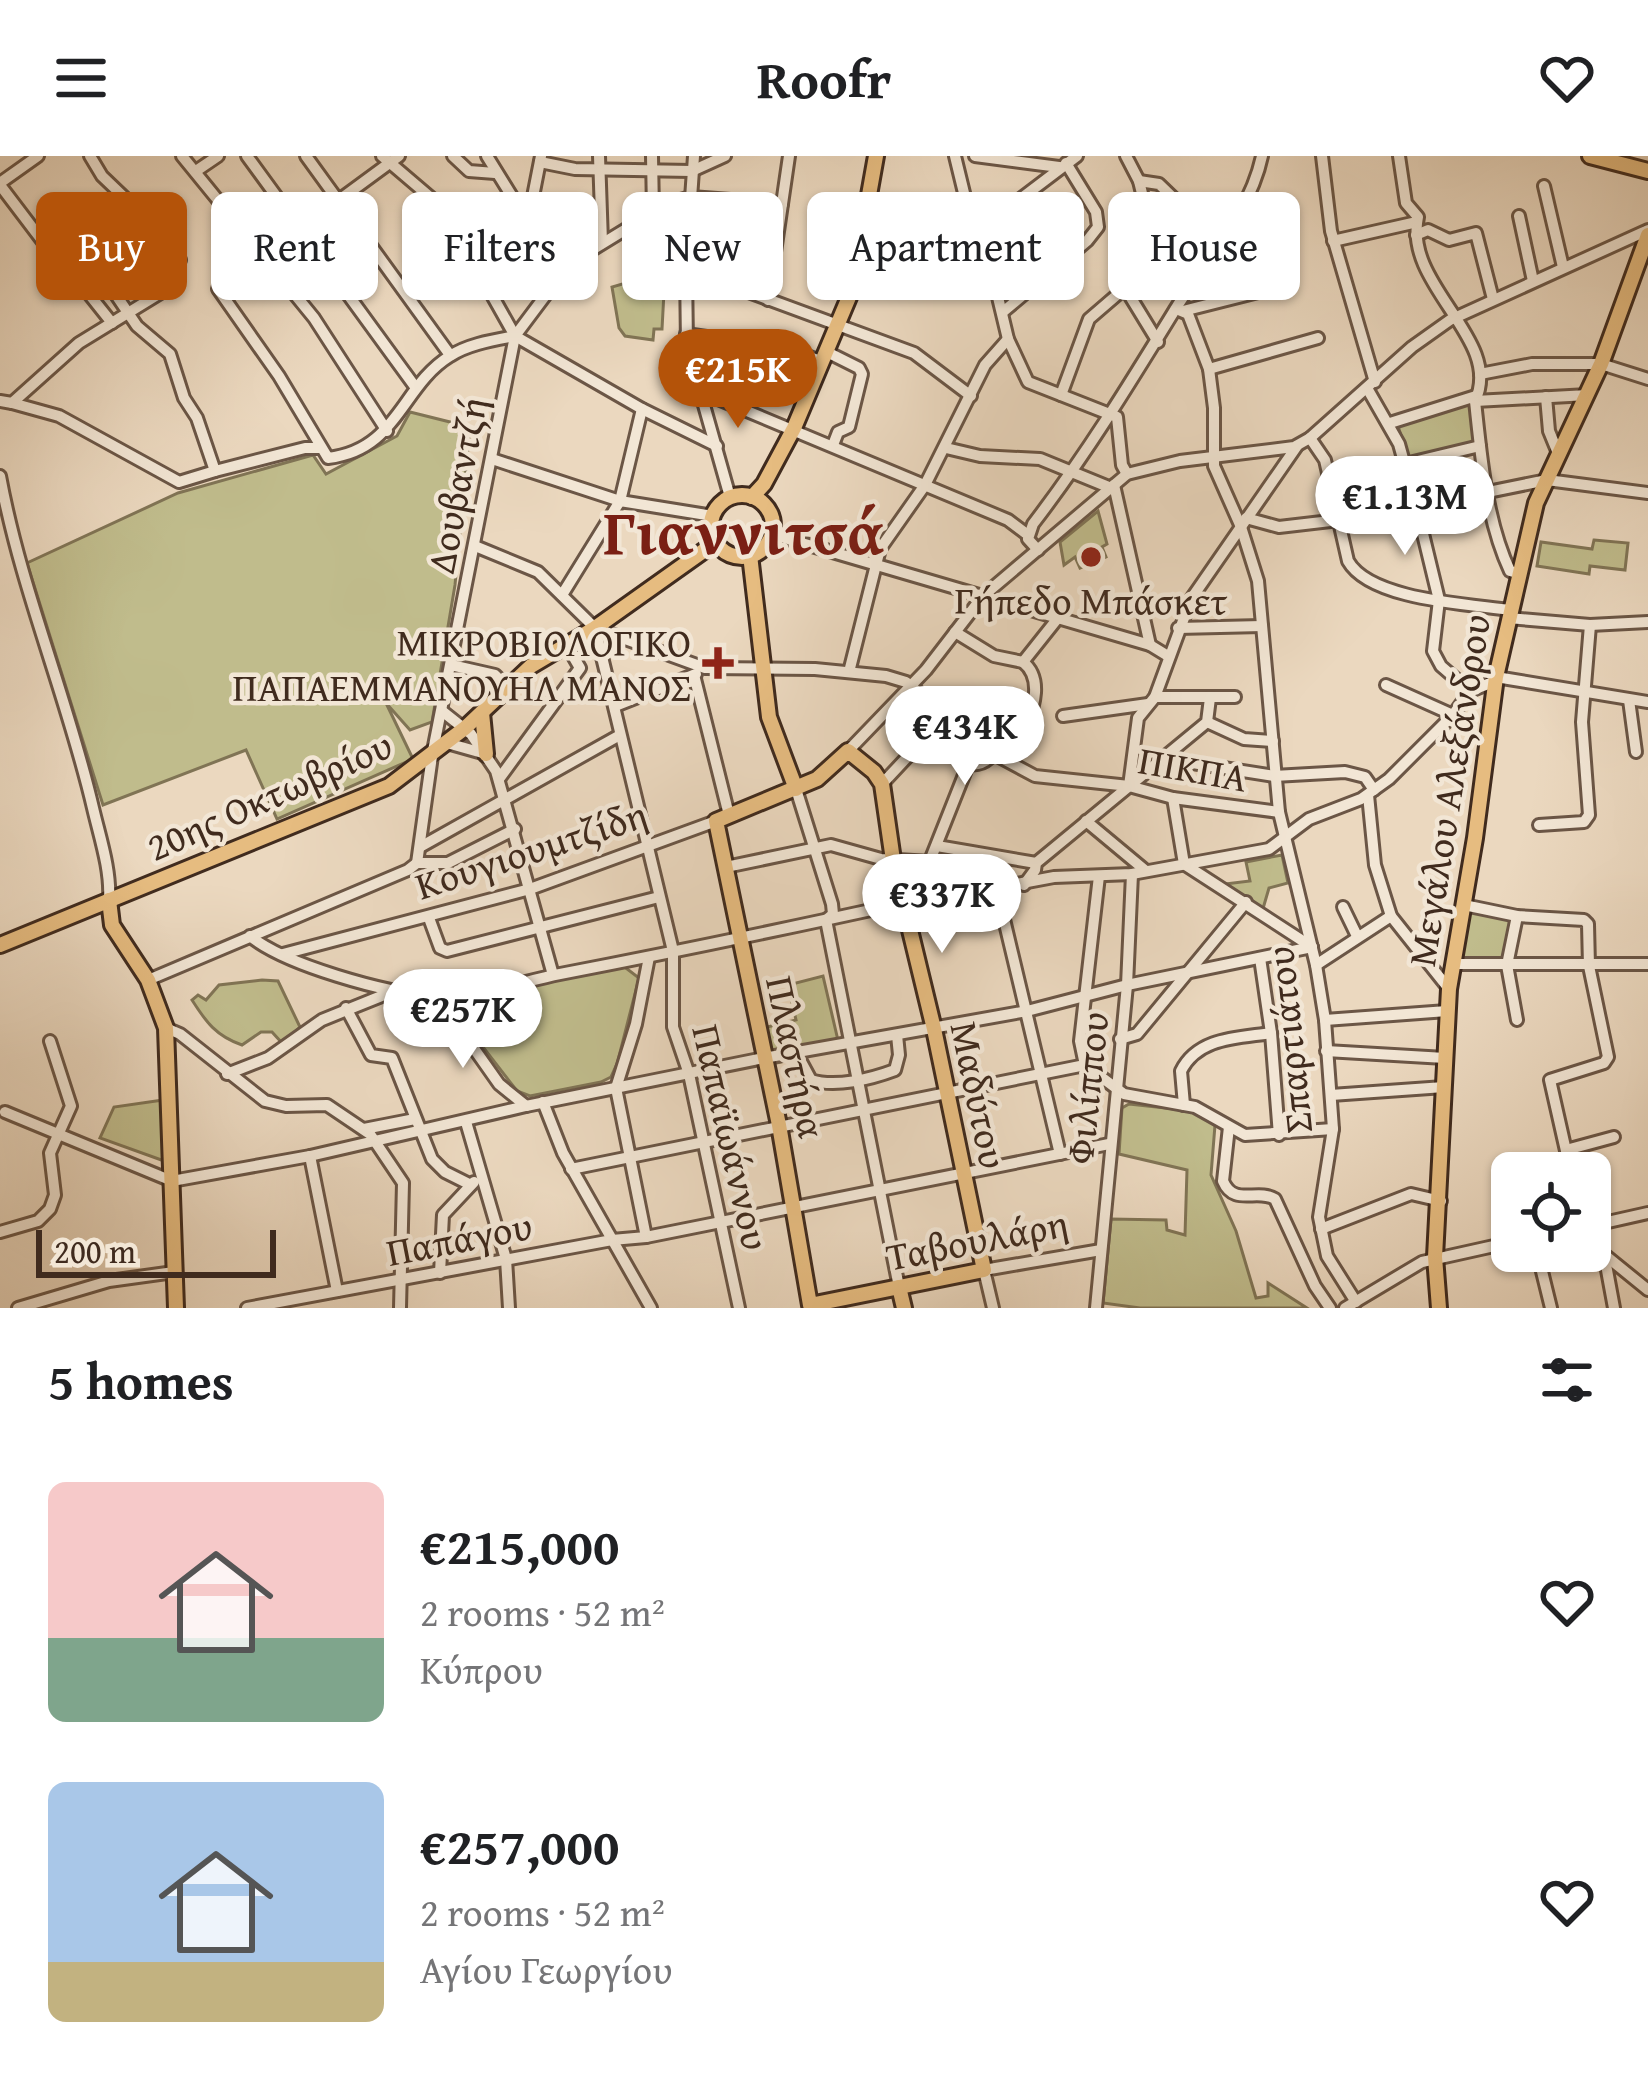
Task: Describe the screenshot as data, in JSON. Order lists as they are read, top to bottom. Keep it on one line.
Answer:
{"streets":{"main road":["Μεγάλου Αλεξάνδρου","20ης Οκτωβρίου","Κουγιουμτζίδη","Πλαστήρα","Μαδύτου","Ταβουλάρη"],"street":["Δουβαντζή","ΠΙΚΠΑ","Σπαρτιάτου","Φιλίππου","Παπαϊωάννου","Παπάγου"]},"crossings":[["Δουβαντζή","20ης Οκτωβρίου"],["ΠΙΚΠΑ","Σπαρτιάτου"],["20ης Οκτωβρίου","Παπαϊωάννου"],["Κουγιουμτζίδη","Πλαστήρα"],["Κουγιουμτζίδη","Παπαϊωάννου"],["Πλαστήρα","Παπάγου"],["Πλαστήρα","Ταβουλάρη"],["Φιλίππου","Ταβουλάρη"],["Μαδύτου","Ταβουλάρη"],["Παπαϊωάννου","Παπάγου"]],"districts":["Γιαννιτσά"],"places":{"other":["Γήπεδο Μπάσκετ"],"health":["ΜΙΚΡΟΒΙΟΛΟΓΙΚΟ ΠΑΠΑΕΜΜΑΝΟΥΗΛ ΜΑΝΟΣ"]},"scale_bar":"200 m","page":{"header":"Roofr","chip":["Buy","Rent","Filters","New","Apartment","House"],"price":["€215K","€1.13M","€434K","€337K","€257K"],"scale":"200 m","heading":"5 homes","list":[{"name":"€215,000","note":"2 rooms · 52 m² · Κύπρου"},{"name":"€257,000","note":"2 rooms · 52 m² · Αγίου Γεωργίου"}]}}
